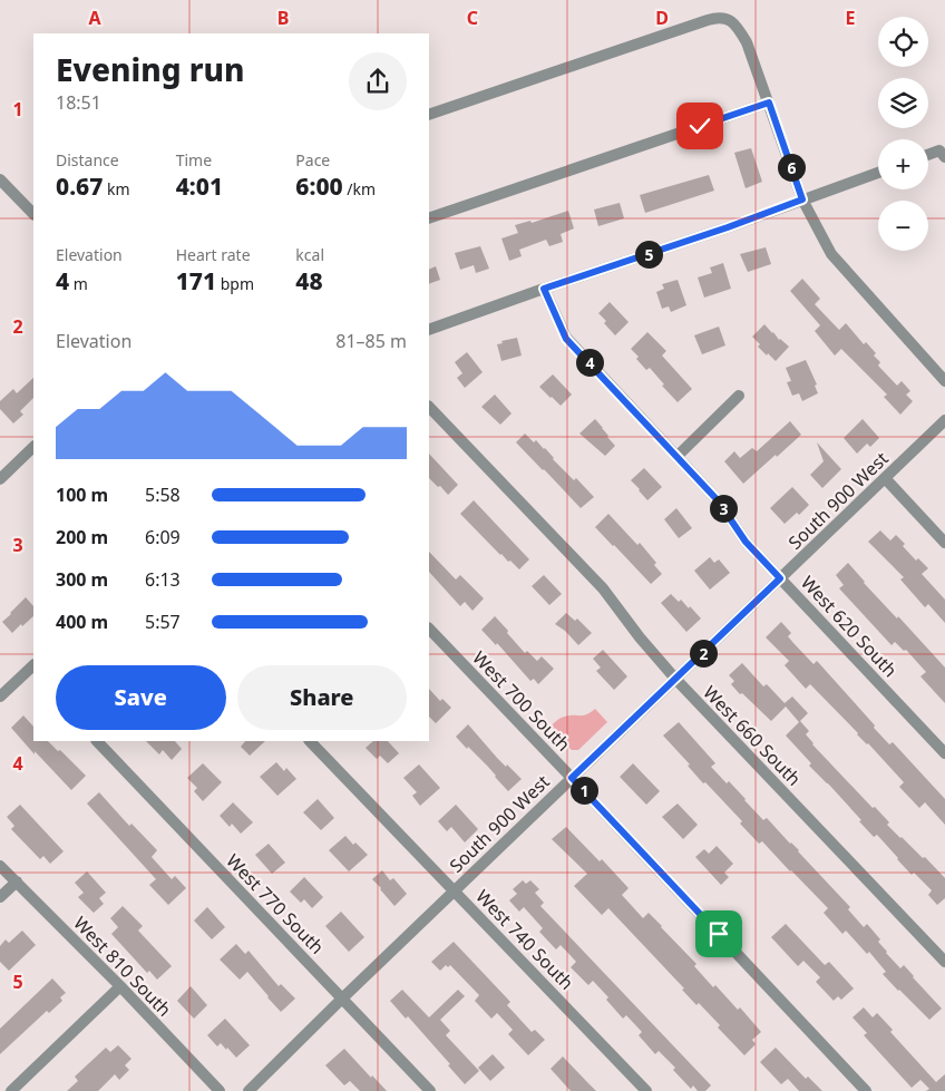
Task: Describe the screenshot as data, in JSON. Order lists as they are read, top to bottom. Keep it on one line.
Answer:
{"streets":{"street":["South 900 West","West 620 South","West 700 South","West 660 South","West 770 South","West 740 South","West 810 South"]},"crossings":[["South 900 West","West 620 South"],["South 900 West","West 700 South"],["South 900 West","West 660 South"],["South 900 West","West 770 South"],["South 900 West","West 740 South"]],"page":{"map_buttons":["+","−"],"heading":["Evening run","18:51"],"stats":[["Distance","0.67 km"],["Time","4:01"],["Pace","6:00 /km"],["Elevation","4 m"],["Heart rate","171 bpm"],["kcal","48"]],"pins":["6","5","4","3","2","1"],"chart":["Elevation","81–85 m"],"list":[{"name":"100 m","note":"5:58"},{"name":"200 m","note":"6:09"},{"name":"300 m","note":"6:13"},{"name":"400 m","note":"5:57"}],"buttons":["Save","Share"]},"grid":{"columns":["A","B","C","D","E"],"rows":["1","2","3","4","5"]}}
